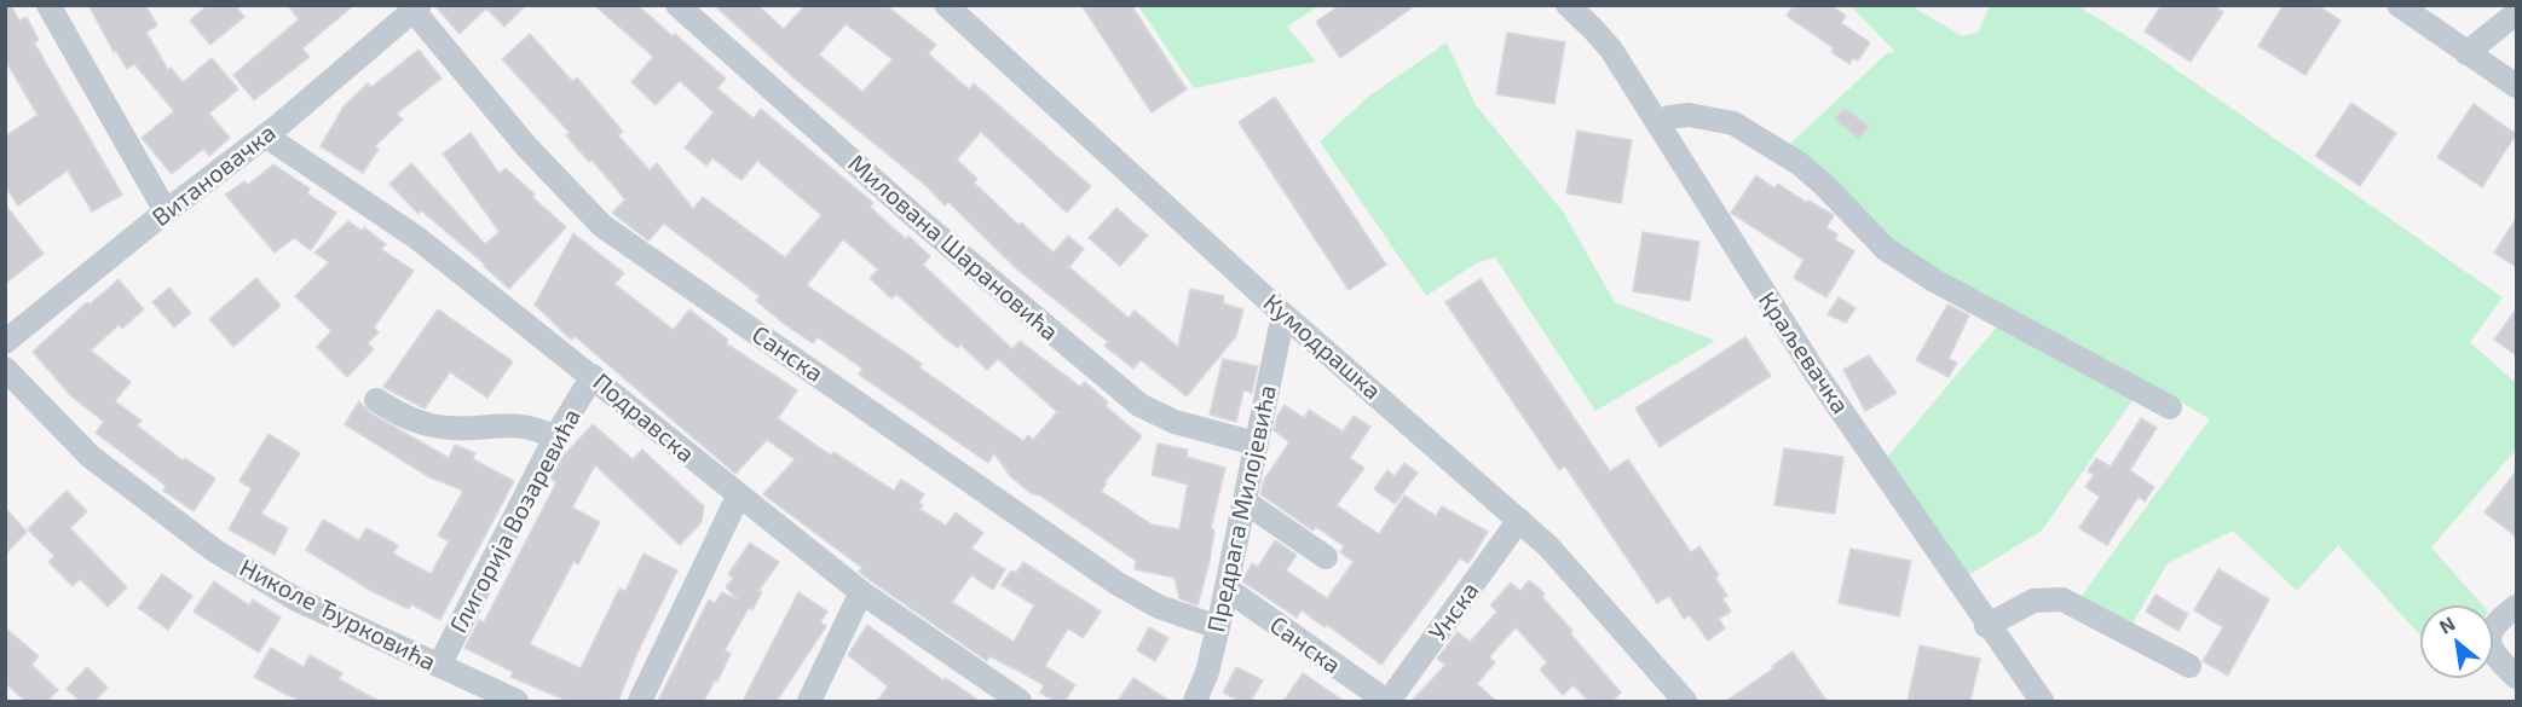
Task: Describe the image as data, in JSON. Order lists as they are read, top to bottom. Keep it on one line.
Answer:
{"streets":{"street":["Витановачка","Милована Шарановића","Кумодрашка","Краљевачка","Санска","Подравска","Предрага Милојевића","Глигорија Возаревића","Унска","Николе Ђурковића"]},"crossings":[["Витановачка","Санска"],["Витановачка","Подравска"],["Милована Шарановића","Предрага Милојевића"],["Кумодрашка","Предрага Милојевића"],["Кумодрашка","Унска"],["Санска","Предрага Милојевића"],["Санска","Унска"],["Подравска","Глигорија Возаревића"],["Глигорија Возаревића","Николе Ђурковића"]],"north":"top left"}
